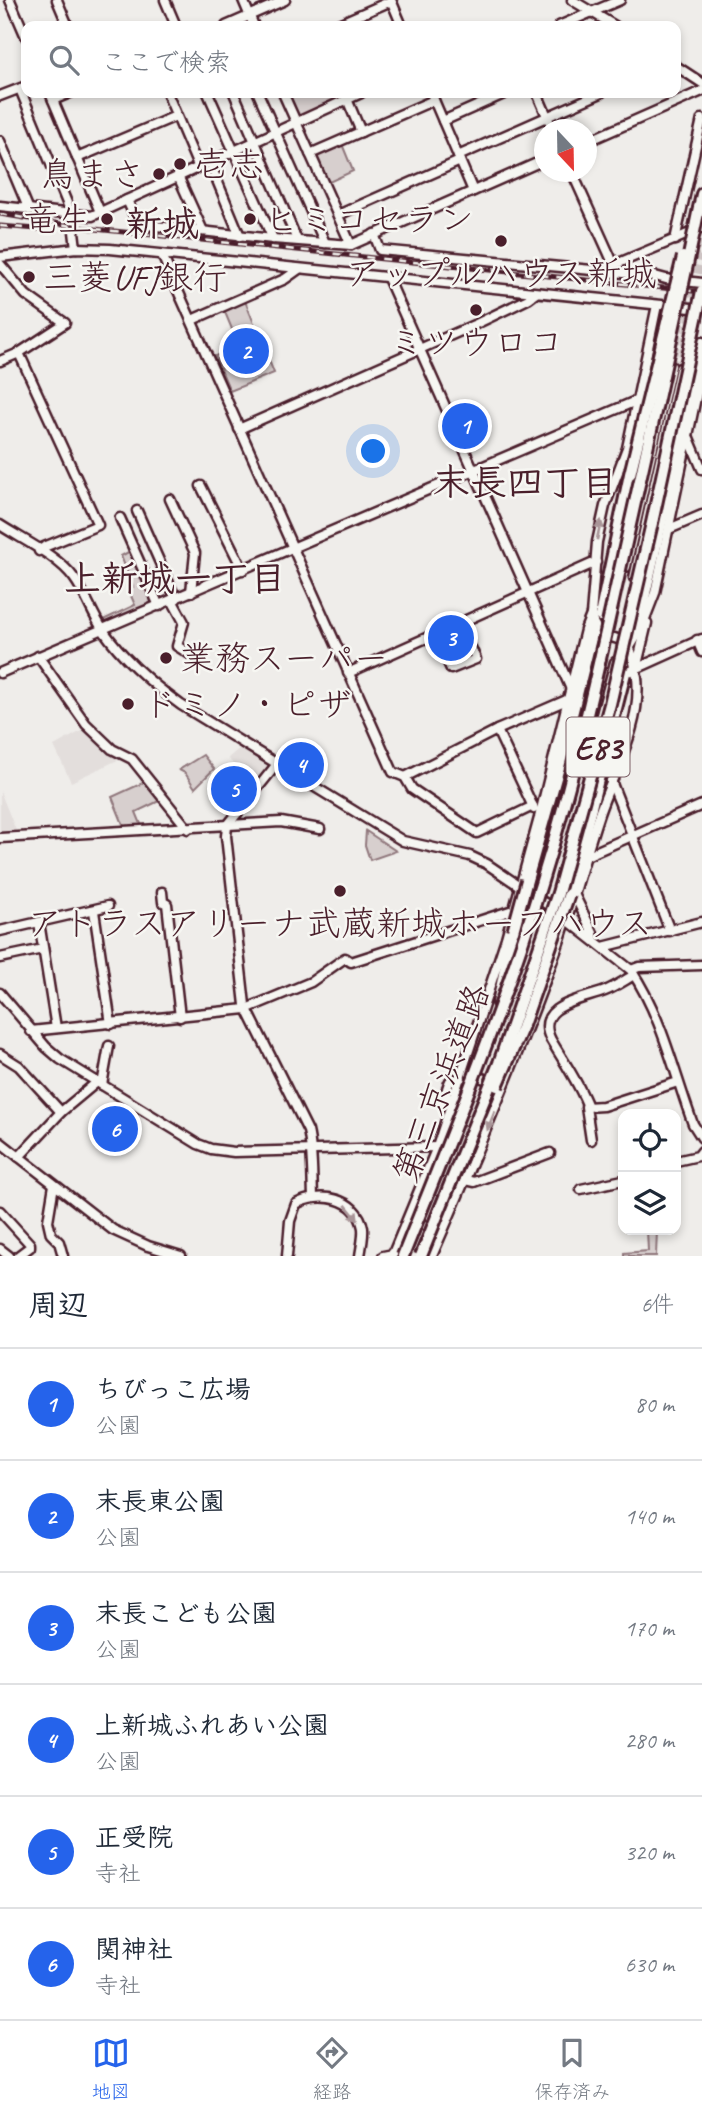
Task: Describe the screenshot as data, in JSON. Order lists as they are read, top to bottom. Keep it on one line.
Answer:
{"streets":{"highway":["E83","第三京浜道路"]},"districts":["新城","末長四丁目","上新城一丁目"],"places":["壱志","鳥まさ","竜生","ヒミコセラン","アップルハウス新城","三菱UFJ銀行","ミツウロコ","業務スーパー","ドミノ・ピザ","アトラスアリーナ武蔵新城ホーフハウス"],"north":"bottom","page":{"search":"ここで検索","pins":["2","1","3","4","5","6"],"heading":["周辺","6件"],"list":[{"mark":"1","name":"ちびっこ広場","note":"公園","value":"80 m"},{"mark":"2","name":"末長東公園","note":"公園","value":"140 m"},{"mark":"3","name":"末長こども公園","note":"公園","value":"170 m"},{"mark":"4","name":"上新城ふれあい公園","note":"公園","value":"280 m"},{"mark":"5","name":"正受院","note":"寺社","value":"320 m"},{"mark":"6","name":"関神社","note":"寺社","value":"630 m"}],"nav":["地図","経路","保存済み"]}}
